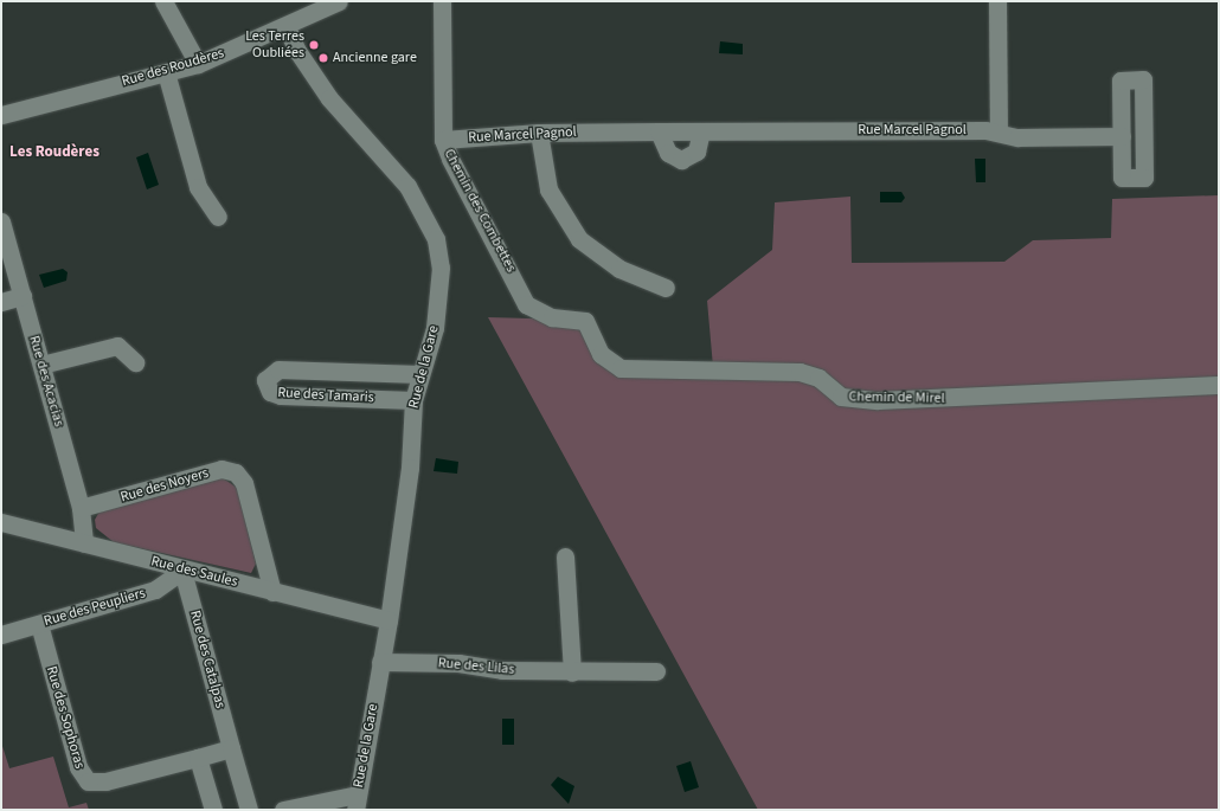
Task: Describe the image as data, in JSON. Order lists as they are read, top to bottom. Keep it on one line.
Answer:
{"streets":{"street":["Rue des Roudères","Rue Marcel Pagnol","Chemin des Combettes","Rue de la Gare","Rue des Acacias","Rue des Tamaris","Chemin de Mirel","Rue des Noyers","Rue des Saules","Rue des Peupliers","Rue des Catalpas","Rue des Lilas","Rue des Sophoras"]},"crossings":[["Rue des Roudères","Rue de la Gare"],["Rue Marcel Pagnol","Chemin des Combettes"],["Chemin des Combettes","Chemin de Mirel"],["Rue de la Gare","Rue des Tamaris"],["Rue de la Gare","Rue des Saules"],["Rue de la Gare","Rue des Lilas"],["Rue des Acacias","Rue des Noyers"],["Rue des Acacias","Rue des Saules"],["Rue des Noyers","Rue des Saules"],["Rue des Saules","Rue des Peupliers"],["Rue des Saules","Rue des Catalpas"],["Rue des Peupliers","Rue des Catalpas"],["Rue des Peupliers","Rue des Sophoras"]],"districts":["Les Roudères"],"places":["Les Terres Oubliées","Ancienne gare"]}
